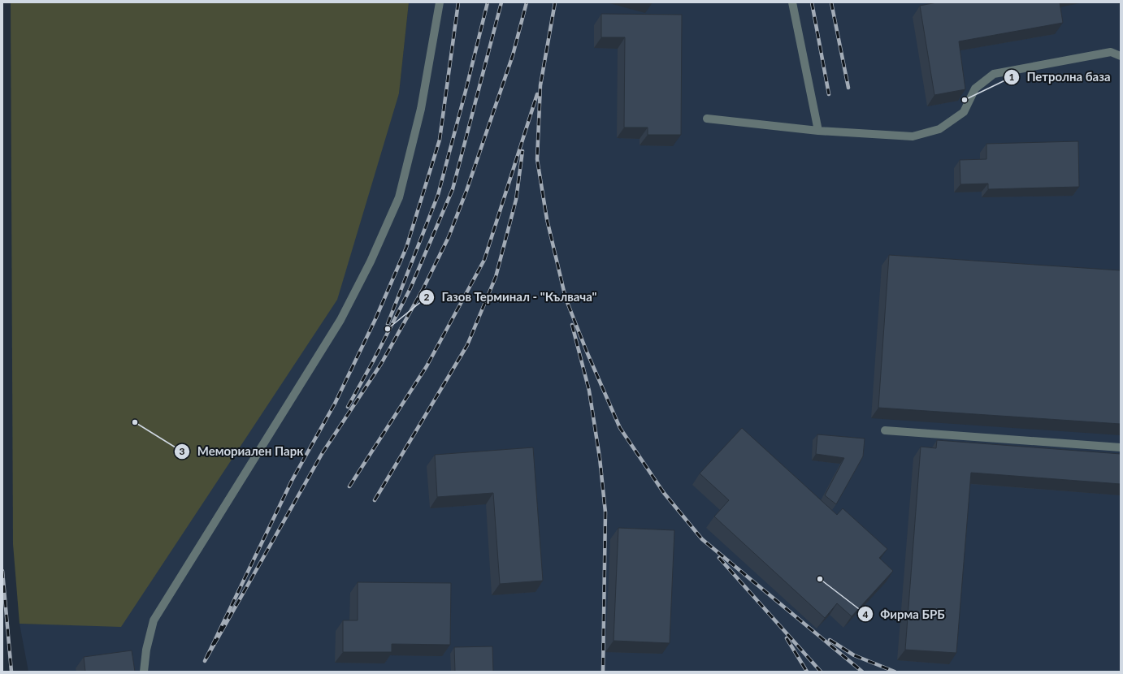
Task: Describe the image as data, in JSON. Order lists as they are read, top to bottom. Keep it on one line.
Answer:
{"places":["Петролна база","Газов Терминал - \"Кълвача\"","Мемориален Парк","Фирма БРБ"]}
